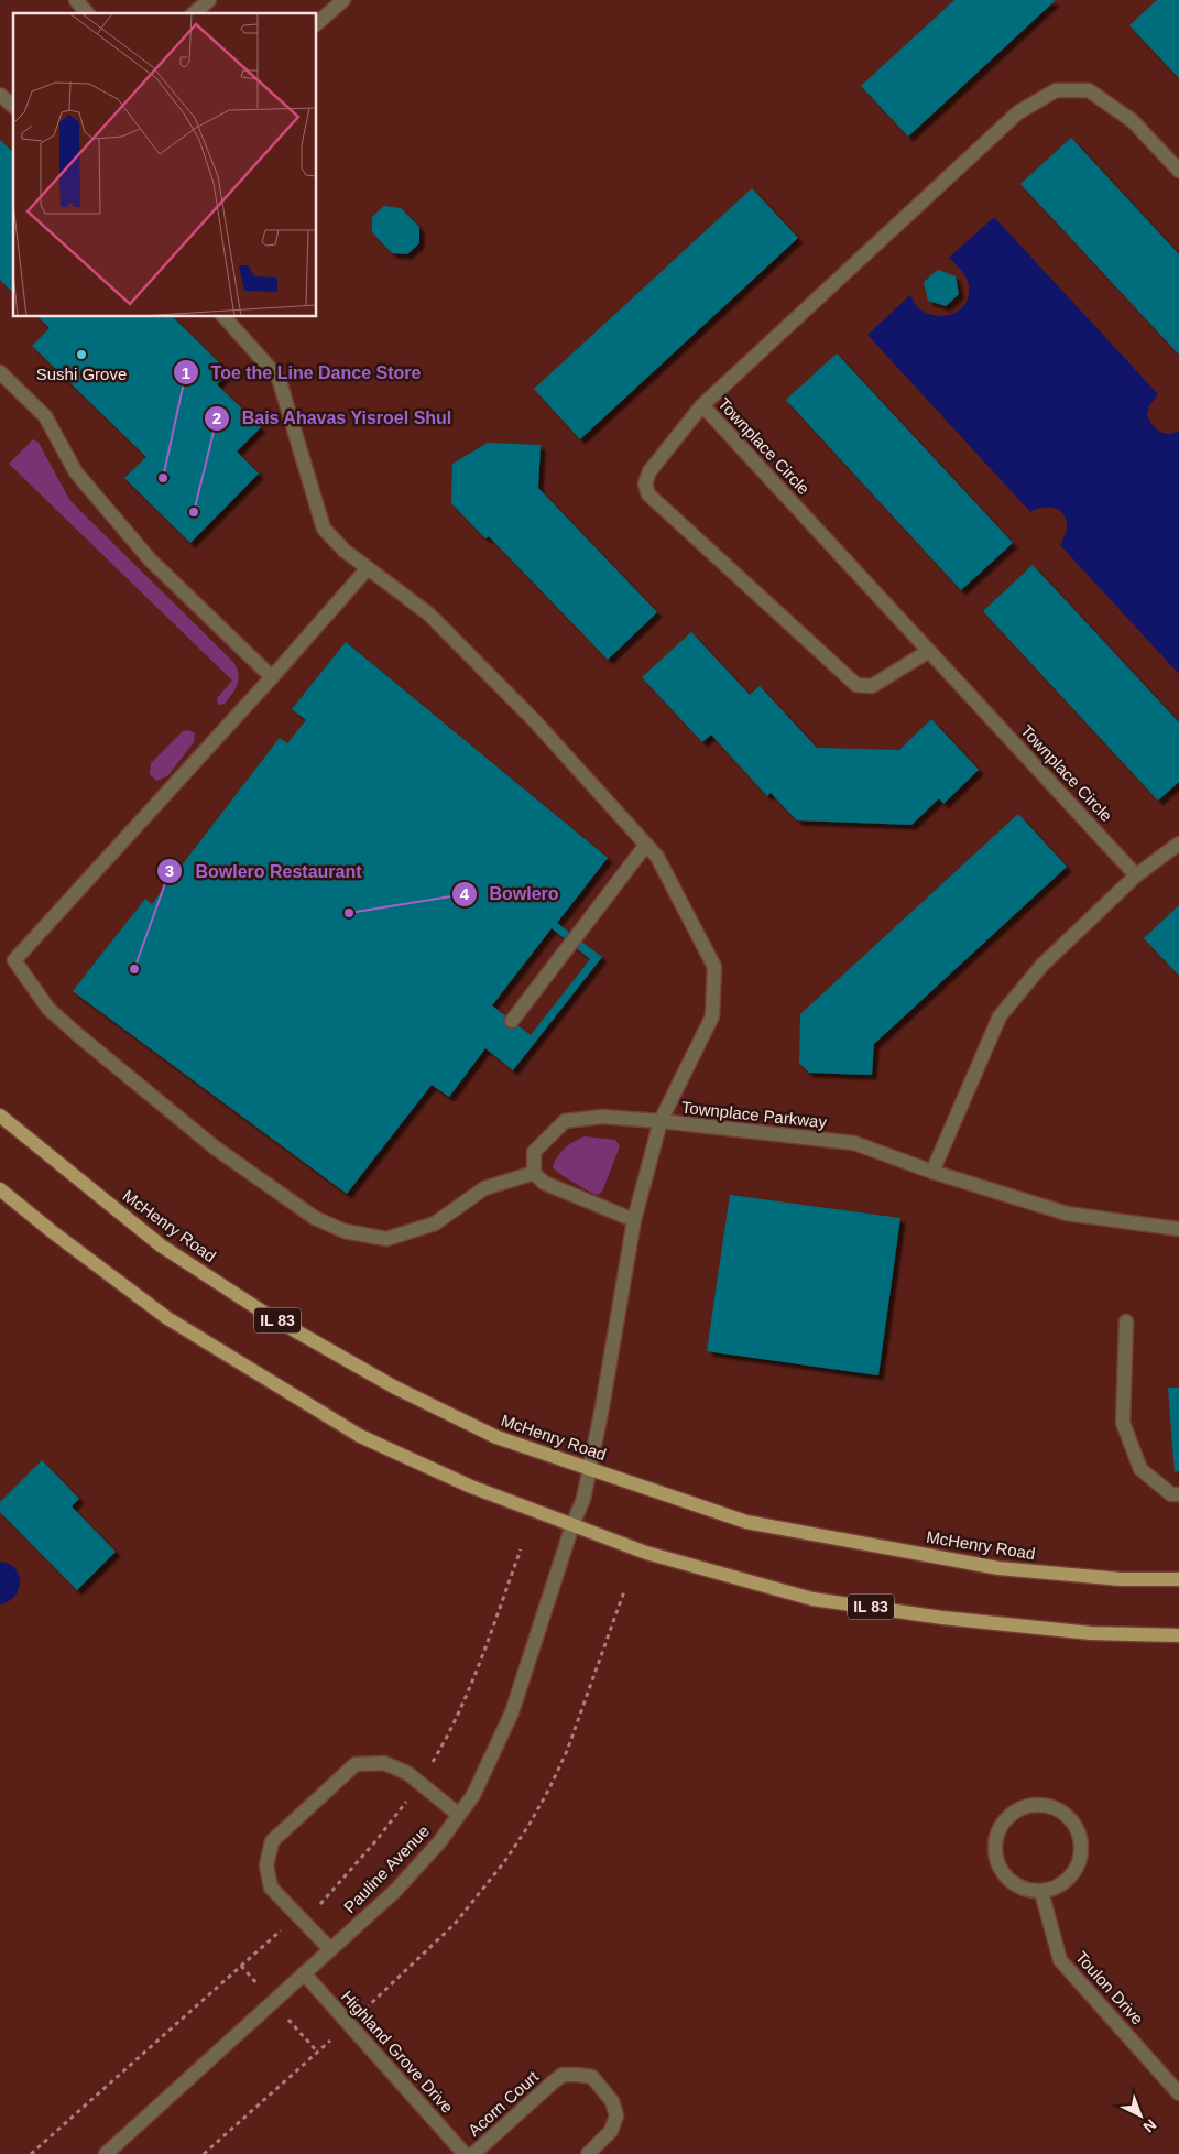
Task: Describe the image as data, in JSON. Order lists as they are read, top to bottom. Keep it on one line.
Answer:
{"streets":{"main road":["McHenry Road","IL 83"],"street":["Townplace Circle","Townplace Parkway","Pauline Avenue","Toulon Drive","Highland Grove Drive","Acorn Court"]},"crossings":[["Townplace Parkway","McHenry Road"],["Townplace Parkway","IL 83"],["Townplace Parkway","Pauline Avenue"],["IL 83","Pauline Avenue"],["Pauline Avenue","Highland Grove Drive"]],"places":["Sushi Grove","Toe the Line Dance Store","Bais Ahavas Yisroel Shul","Bowlero","Bowlero Restaurant"],"north":"bottom right"}
